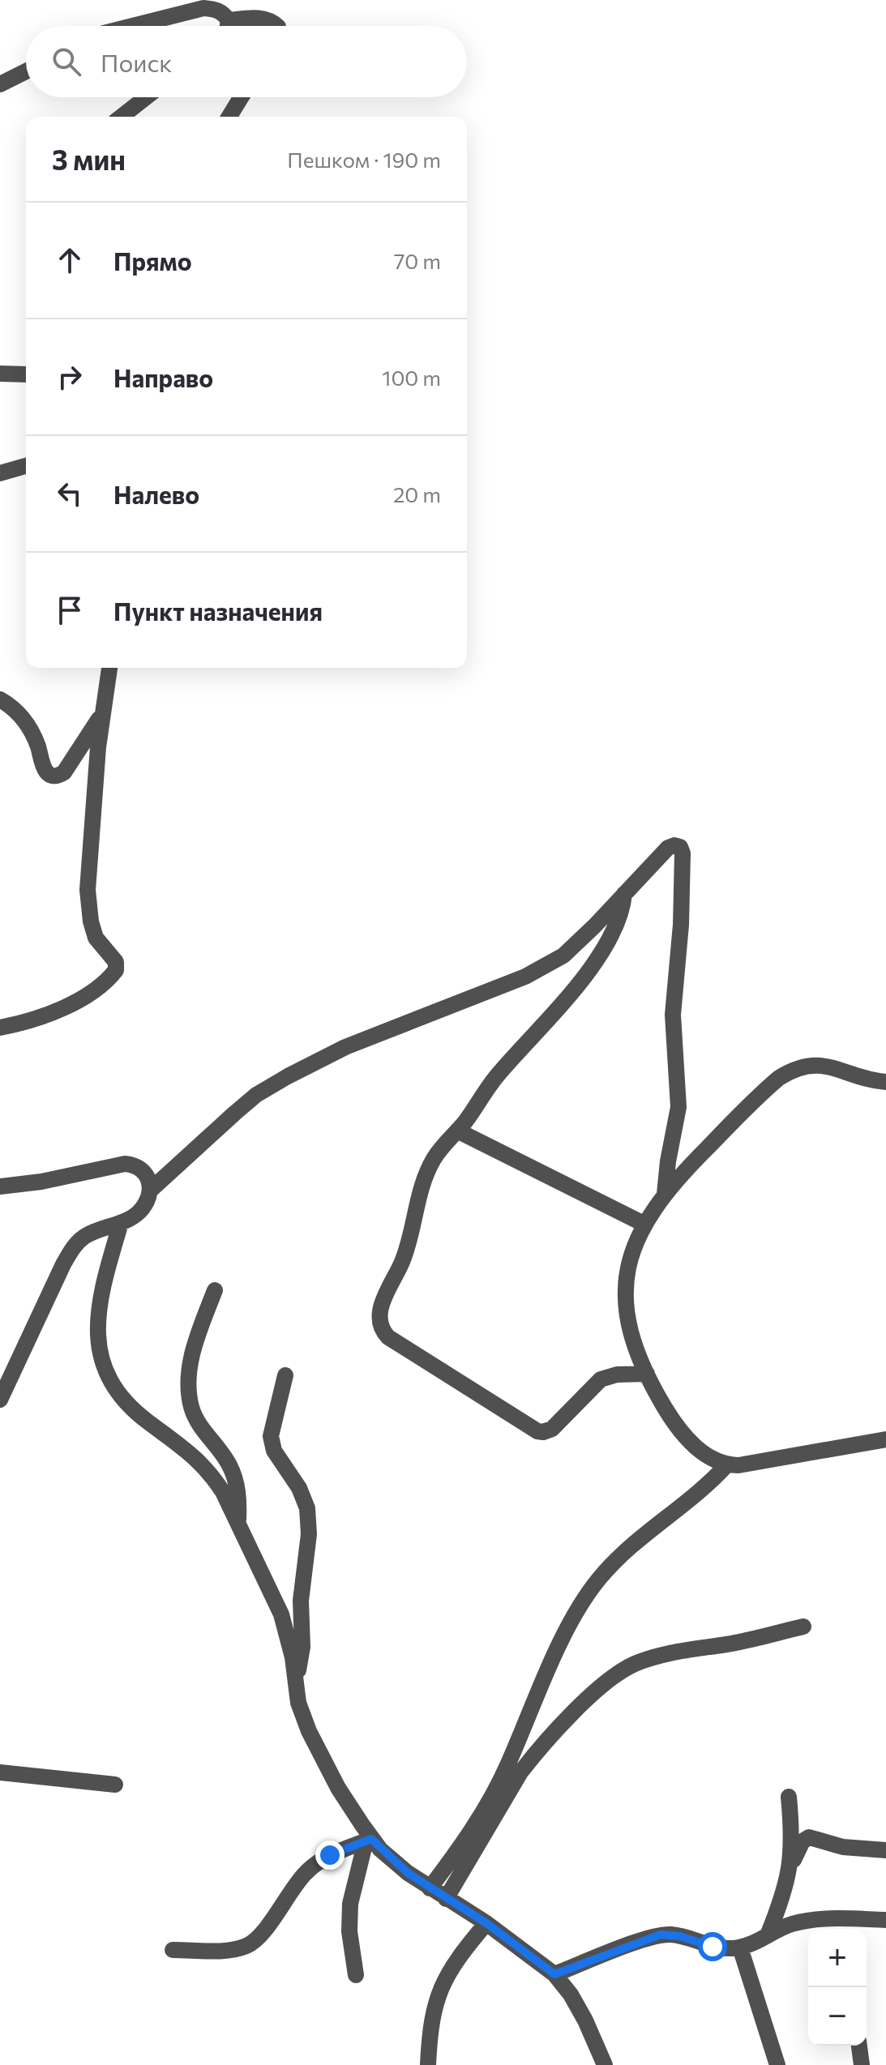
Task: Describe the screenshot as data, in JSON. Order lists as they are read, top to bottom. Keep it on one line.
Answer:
{"page":{"search":"Поиск","heading":["3 мин","Пешком · 190 m"],"list":[["Прямо","70 m"],["Направо","100 m"],["Налево","20 m"],"Пункт назначения"],"map_buttons":["+","−"]}}
